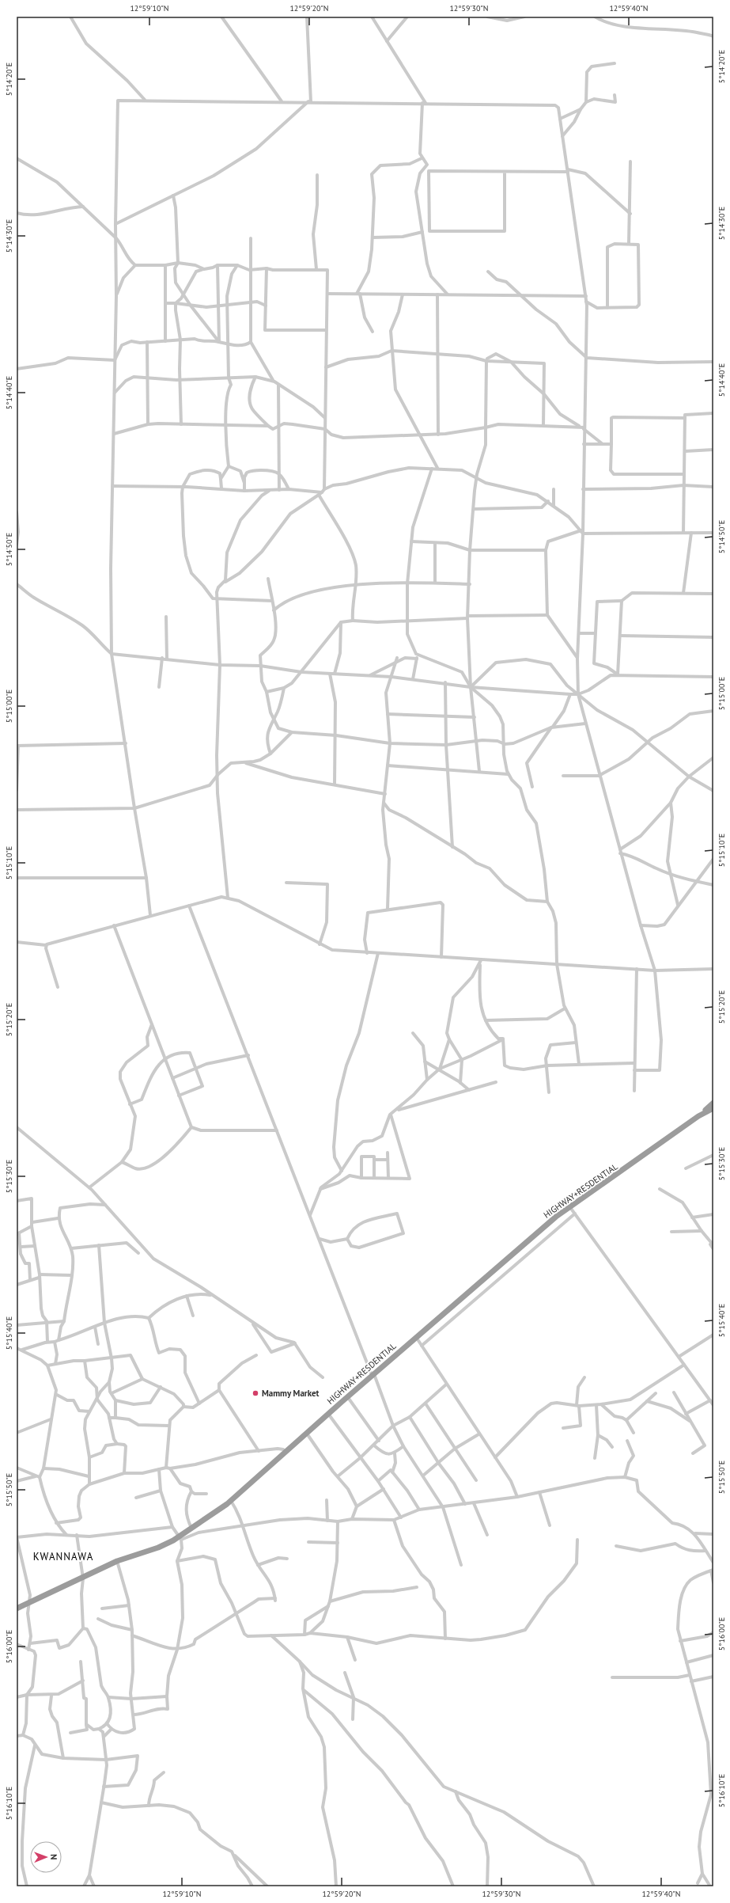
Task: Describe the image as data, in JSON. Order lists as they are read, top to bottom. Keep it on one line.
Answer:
{"streets":{"highway":["HIGHWAY+RESDENTIAL"]},"districts":["KWANNAWA"],"places":["Mammy Market"],"north":"right","coordinates":["12°59'10\"N","12°59'20\"N","12°59'30\"N","12°59'40\"N","5°14'20\"E","5°14'30\"E","5°14'40\"E","5°14'50\"E","5°15'00\"E","5°15'10\"E","5°15'20\"E","5°15'30\"E","5°15'40\"E","5°15'50\"E","5°16'00\"E","5°16'10\"E"]}
